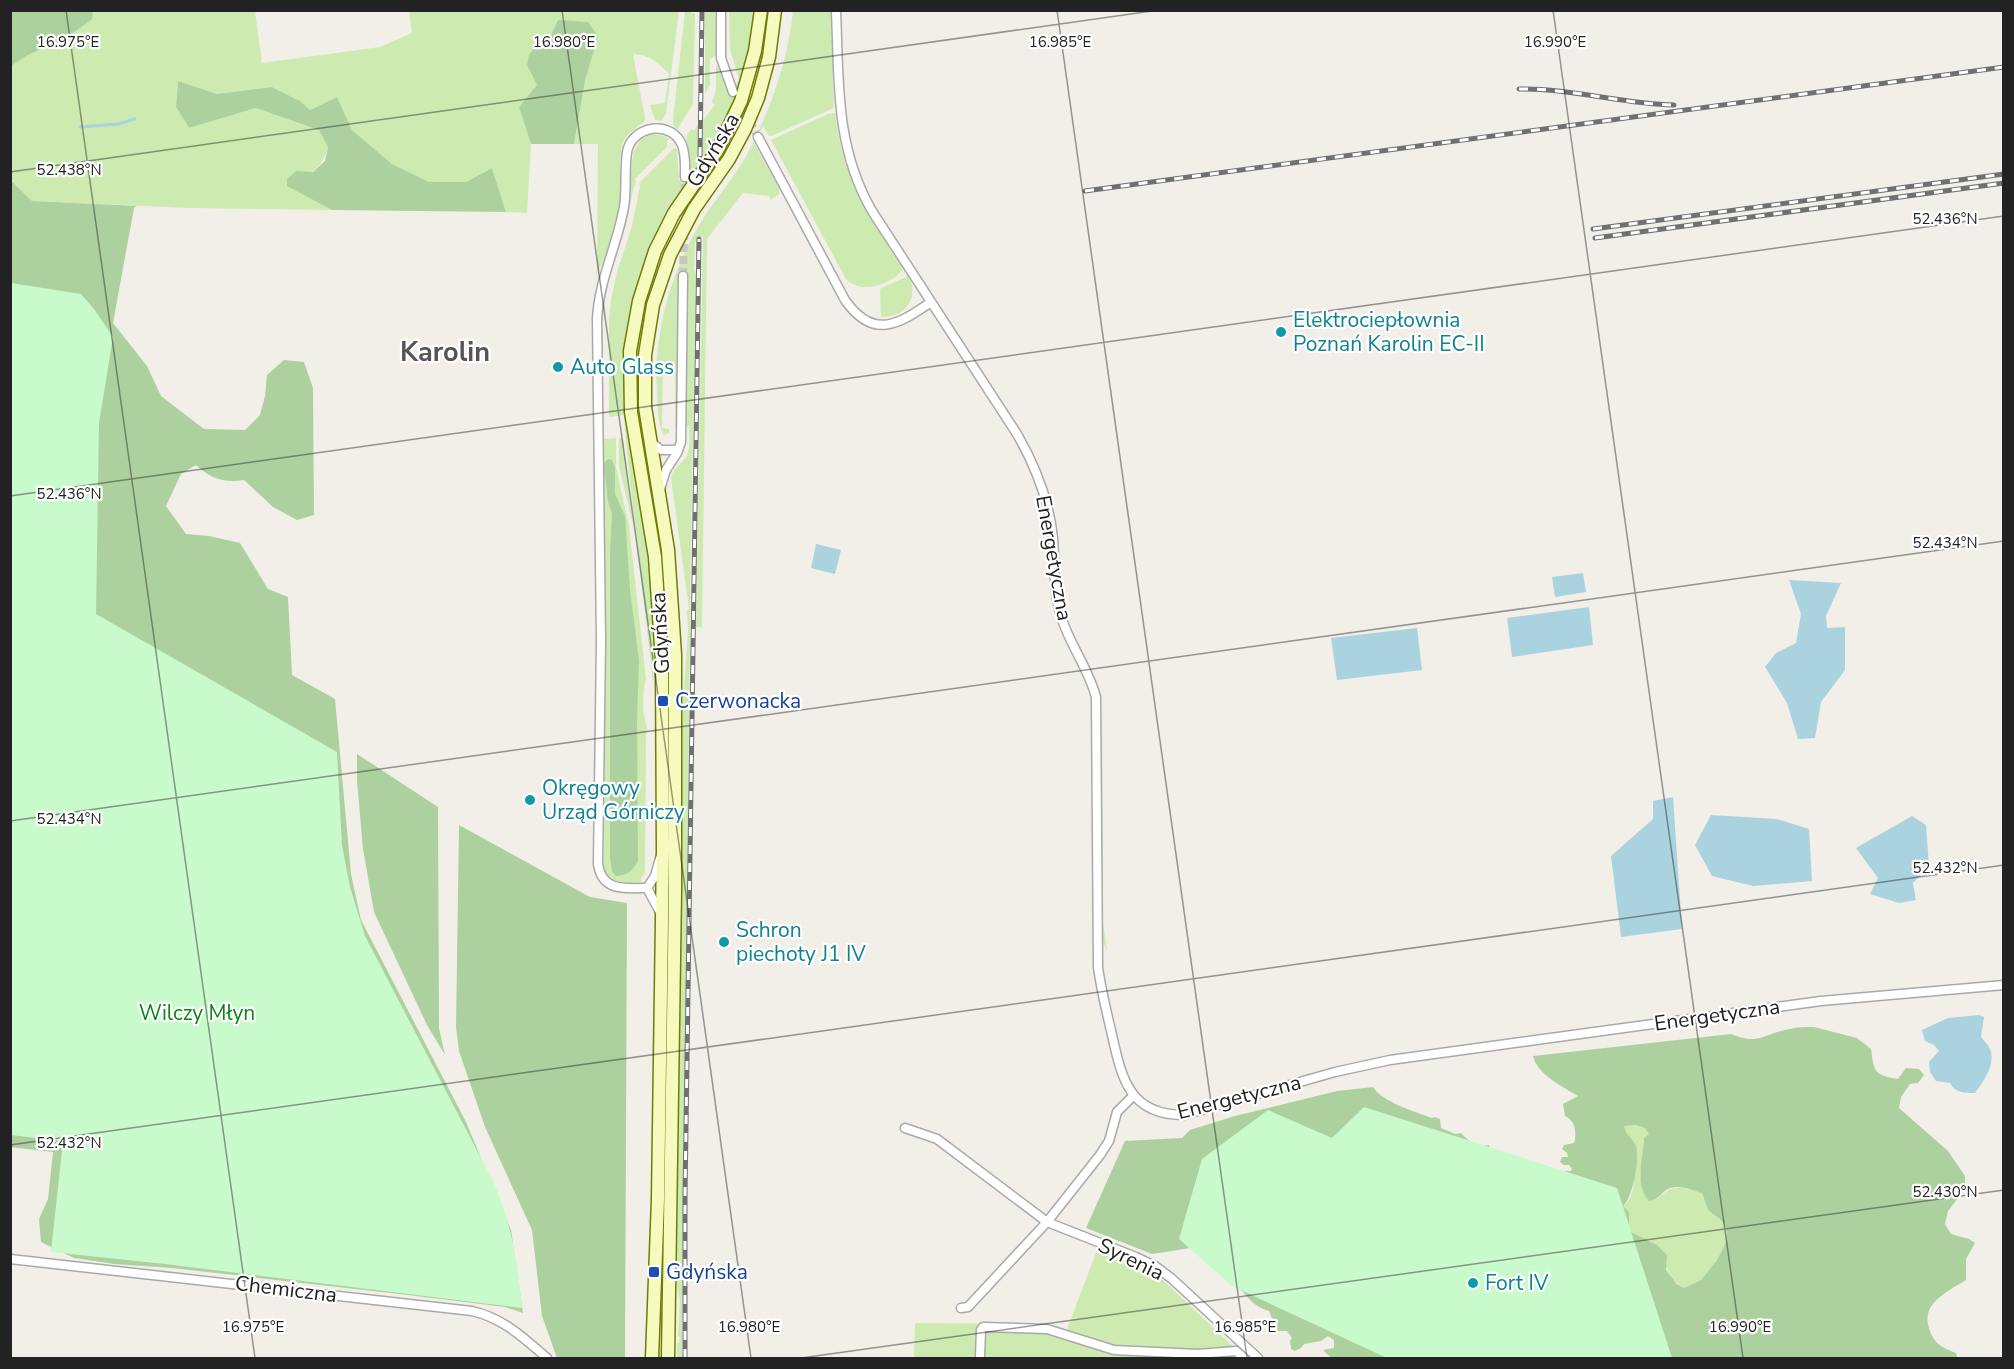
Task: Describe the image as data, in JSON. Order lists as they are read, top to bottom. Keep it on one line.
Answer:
{"streets":{"main road":["Gdyńska"],"street":["Energetyczna","Syrenia","Chemiczna"]},"districts":["Karolin"],"parks":["Wilczy Młyn"],"places":{"other":["Elektrociepłownia Poznań Karolin EC-II","Auto Glass","Okręgowy Urząd Górniczy","Schron piechoty J1 IV","Fort IV"],"transit":["Czerwonacka","Gdyńska"]},"coordinates":["16.975°E","16.980°E","16.985°E","16.990°E","52.438°N","52.436°N","52.434°N","52.432°N","52.430°N"]}
